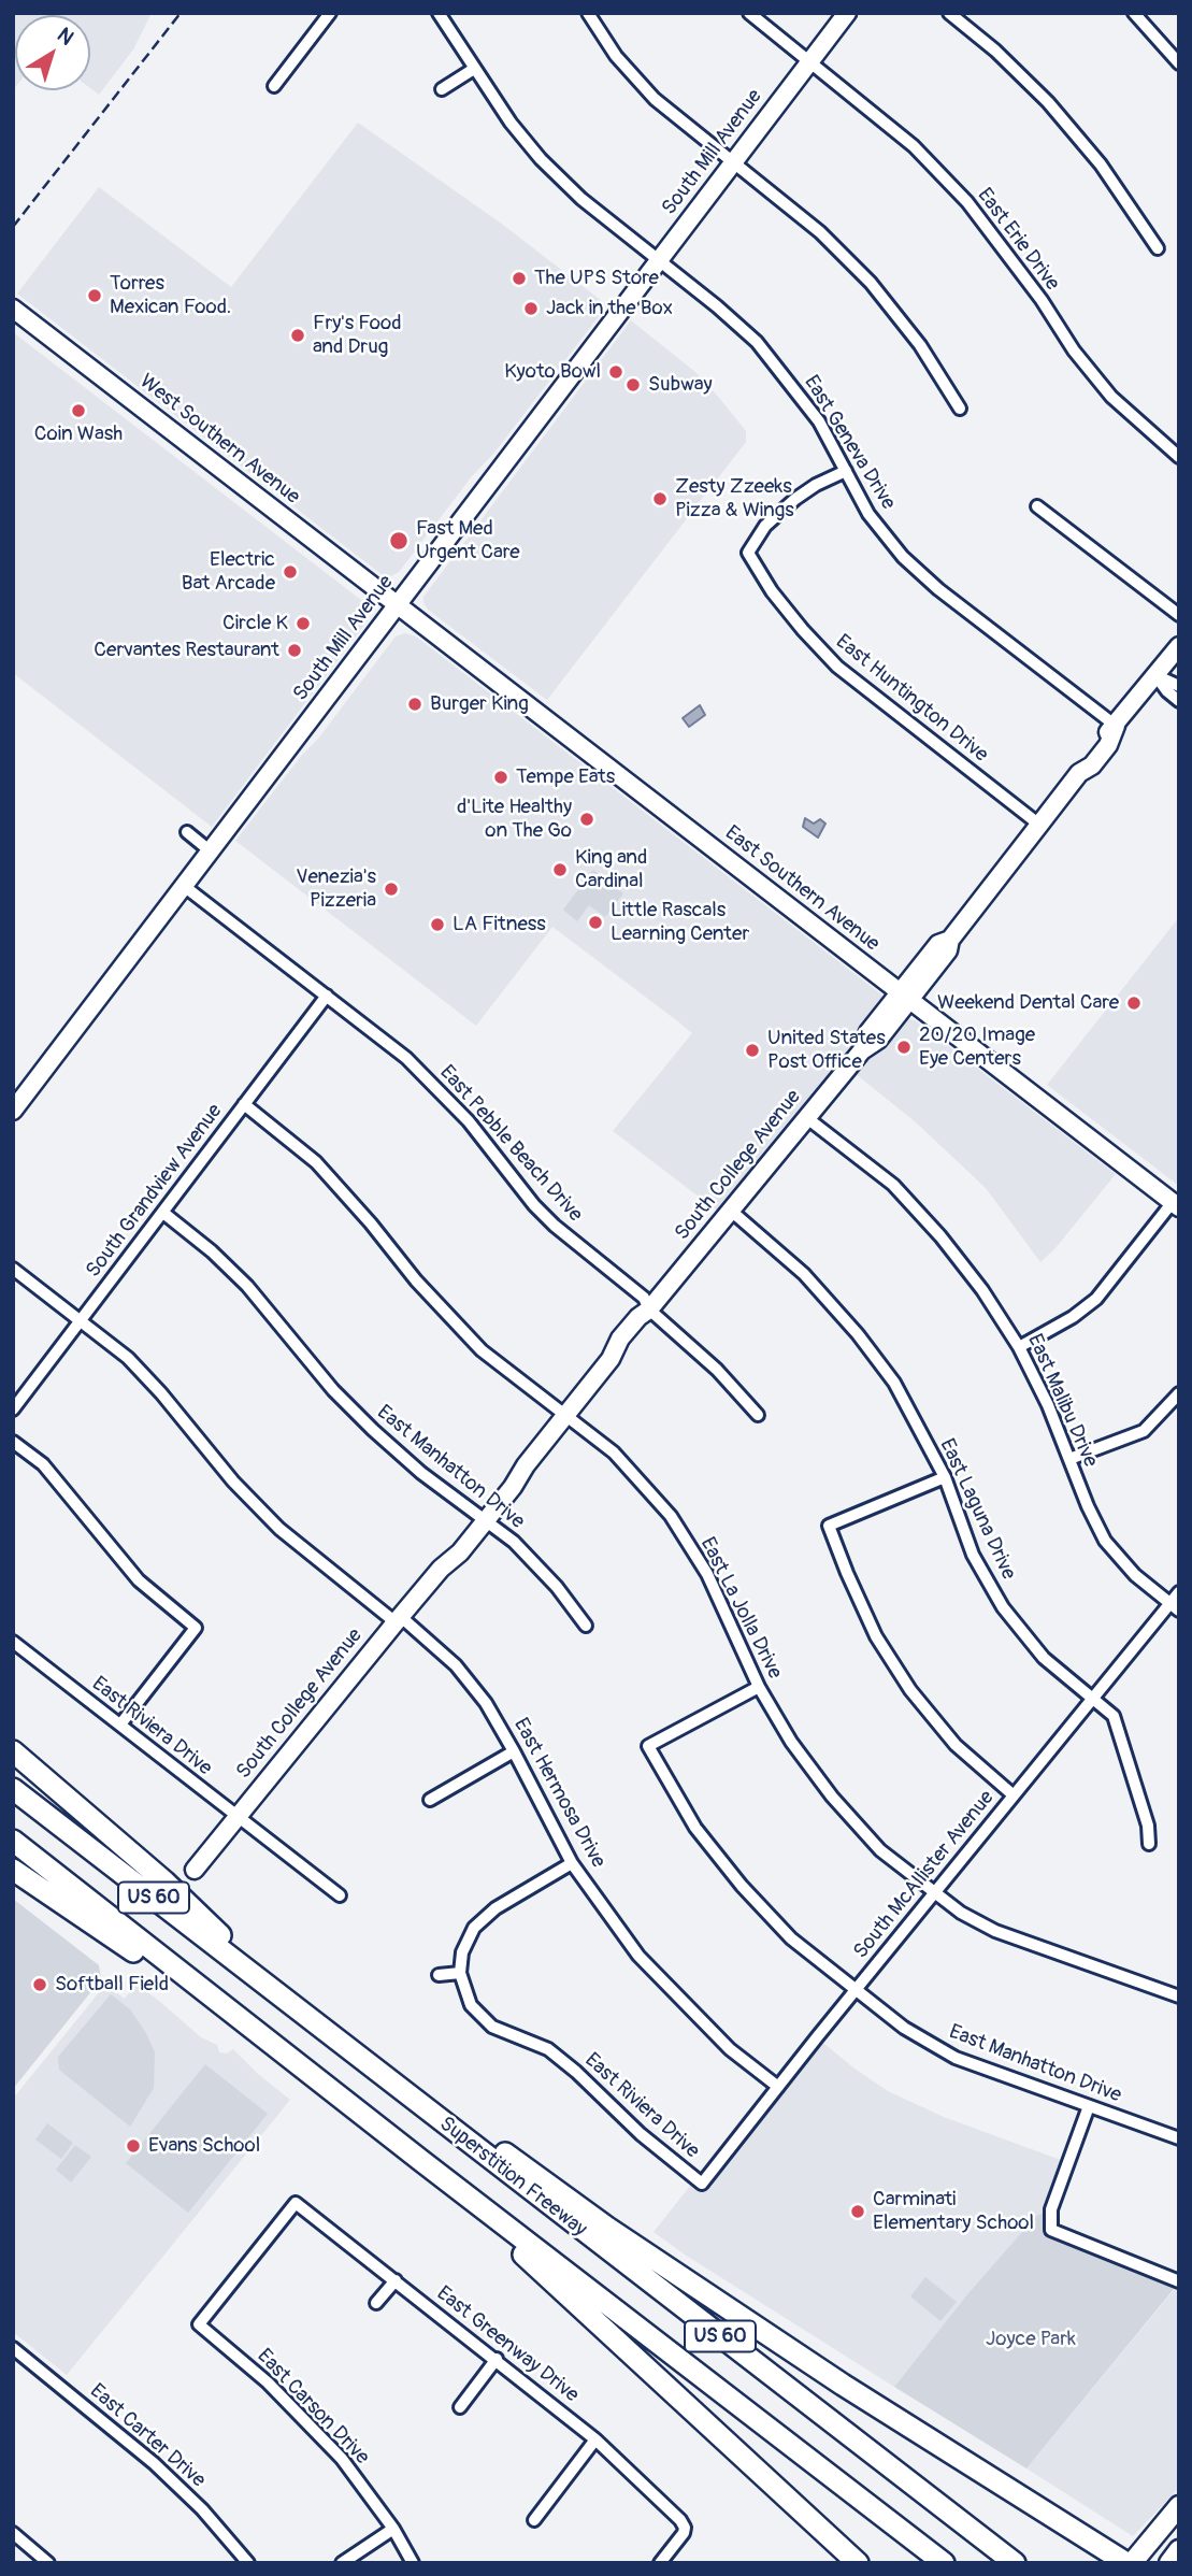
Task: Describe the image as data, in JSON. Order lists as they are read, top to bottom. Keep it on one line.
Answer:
{"streets":{"highway":["US 60","Superstition Freeway"],"main road":["South Mill Avenue","West Southern Avenue","East Southern Avenue","South College Avenue"],"street":["East Erie Drive","East Geneva Drive","East Huntington Drive","East Pebble Beach Drive","South Grandview Avenue","East Malibu Drive","East Manhatton Drive","East Laguna Drive","East La Jolla Drive","East Riviera Drive","East Hermosa Drive","South McAllister Avenue","East Greenway Drive","East Carson Drive","East Carter Drive"]},"crossings":[["South Mill Avenue","East Erie Drive"],["South Mill Avenue","West Southern Avenue"],["South Mill Avenue","East Geneva Drive"],["South Mill Avenue","East Southern Avenue"],["South Mill Avenue","East Pebble Beach Drive"],["West Southern Avenue","East Southern Avenue"],["East Geneva Drive","East Huntington Drive"],["East Geneva Drive","South College Avenue"],["East Huntington Drive","South College Avenue"],["East Southern Avenue","South College Avenue"],["East Pebble Beach Drive","South College Avenue"],["East Pebble Beach Drive","South Grandview Avenue"],["South College Avenue","East Malibu Drive"],["South College Avenue","East Manhatton Drive"],["South College Avenue","East Laguna Drive"],["South College Avenue","East La Jolla Drive"],["South College Avenue","East Riviera Drive"],["South College Avenue","East Hermosa Drive"],["South Grandview Avenue","East Manhatton Drive"],["South Grandview Avenue","East La Jolla Drive"],["South Grandview Avenue","East Hermosa Drive"],["East Malibu Drive","South McAllister Avenue"],["East Manhatton Drive","East La Jolla Drive"],["East Manhatton Drive","South McAllister Avenue"],["East Laguna Drive","South McAllister Avenue"],["East La Jolla Drive","South McAllister Avenue"],["East Riviera Drive","South McAllister Avenue"],["East Hermosa Drive","South McAllister Avenue"],["East Greenway Drive","East Carson Drive"]],"parks":["Joyce Park"],"places":["The UPS Store","Torres Mexican Food.","Jack in the Box","Fry's Food and Drug","Kyoto Bowl","Subway","Coin Wash","Zesty Zzeeks Pizza & Wings","Fast Med Urgent Care","Electric Bat Arcade","Circle K","Cervantes Restaurant","Burger King","Tempe Eats","d'Lite Healthy on The Go","King and Cardinal","Venezia's Pizzeria","Little Rascals Learning Center","LA Fitness","Weekend Dental Care","20/20 Image Eye Centers","United States Post Office","Softball Field","Evans School","Carminati Elementary School"],"north":"top right"}
